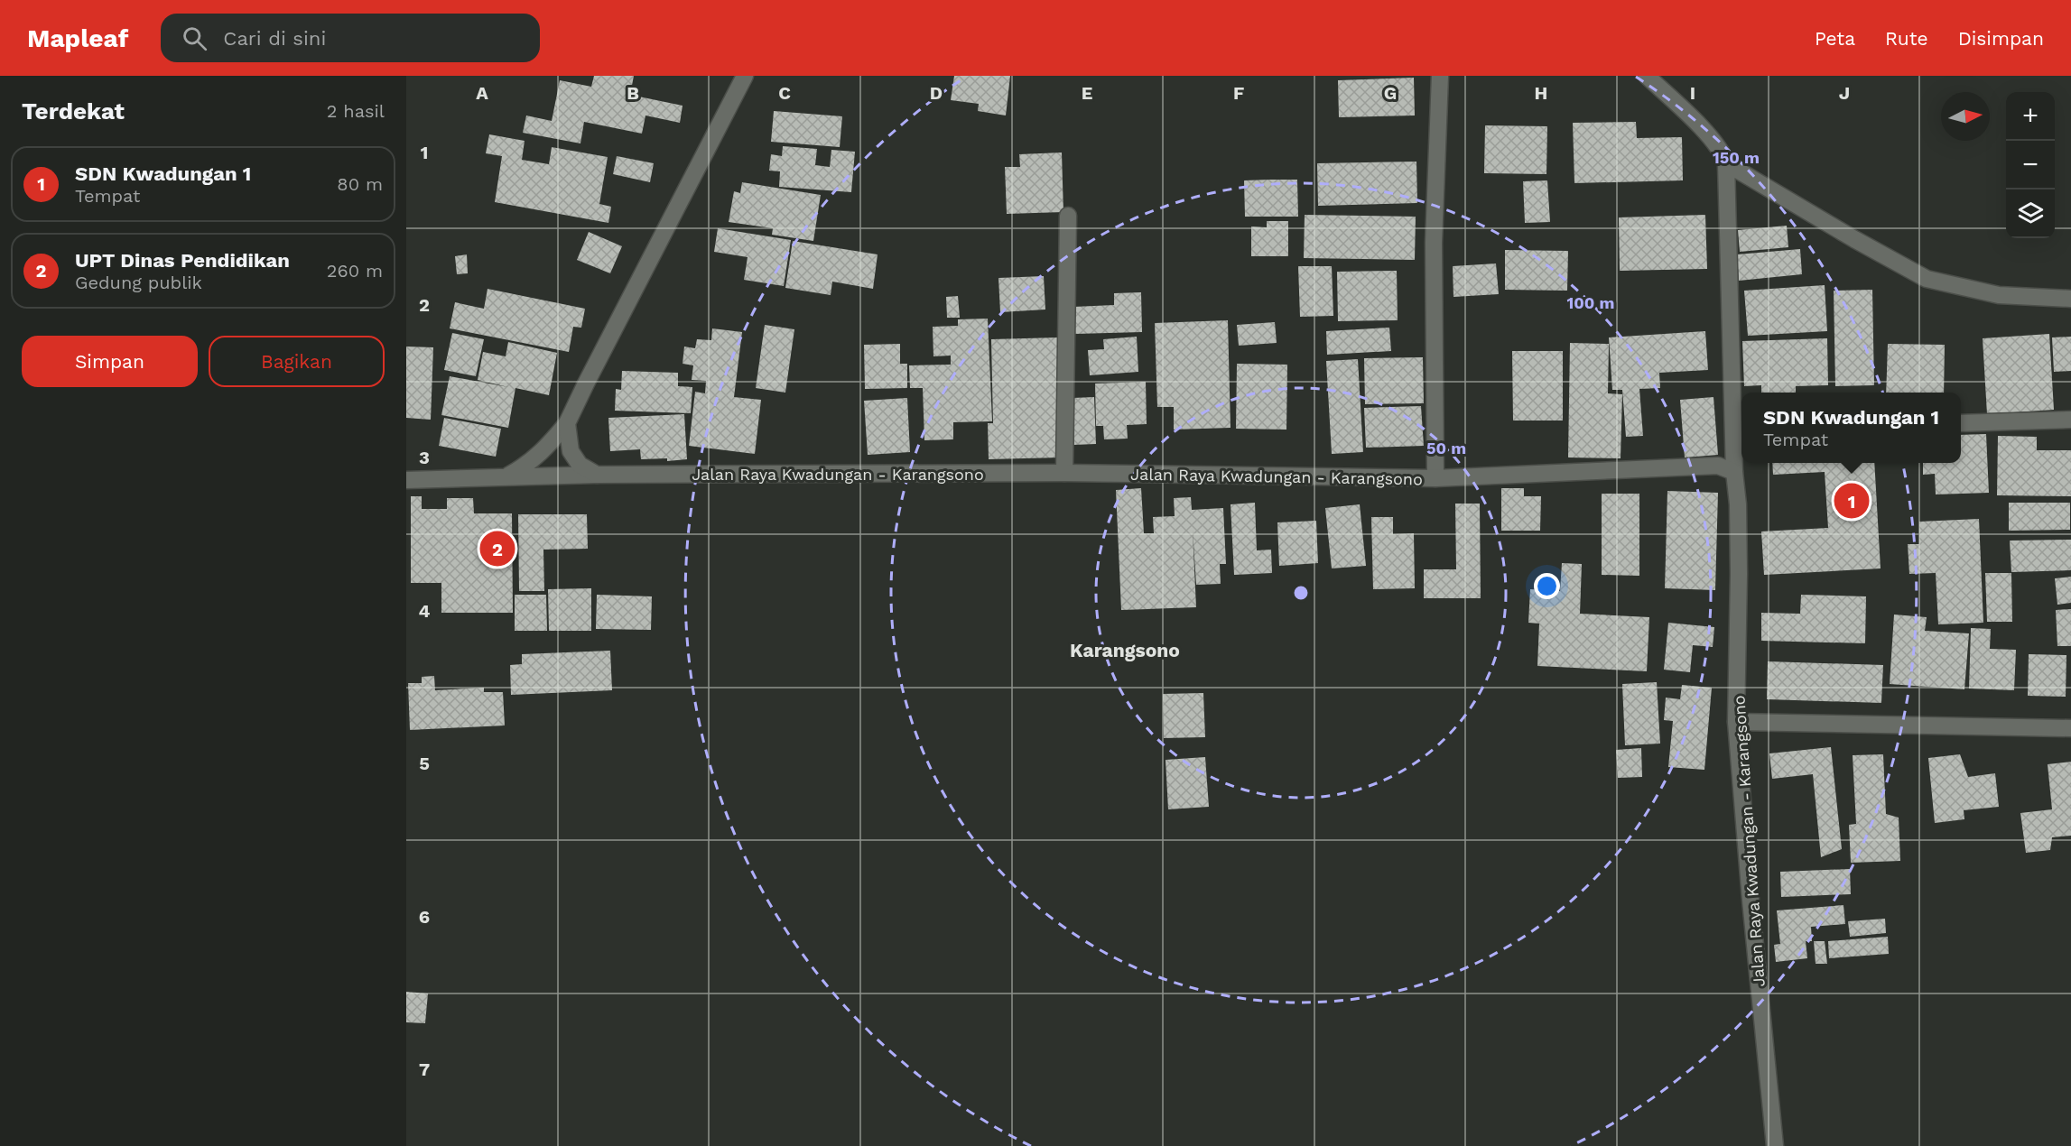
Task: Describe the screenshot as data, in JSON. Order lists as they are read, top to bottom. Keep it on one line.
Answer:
{"streets":{"main road":["Jalan Raya Kwadungan - Karangsono"]},"districts":["Karangsono"],"north":"right","page":{"header":"Mapleaf","search":"Cari di sini","nav":["Peta","Rute","Disimpan"],"heading":["Terdekat","2 hasil"],"map_buttons":["+","−"],"list":[{"mark":"1","name":"SDN Kwadungan 1","note":"Tempat","value":"80 m"},{"mark":"2","name":"UPT Dinas Pendidikan","note":"Gedung publik","value":"260 m"}],"buttons":["Simpan","Bagikan"],"popup":["SDN Kwadungan 1","Tempat"],"pins":["1","2"]},"grid":{"columns":["A","B","C","D","E","F","G","H","I","J"],"rows":["1","2","3","4","5","6","7"]},"rings":["150 m","100 m","50 m"]}
